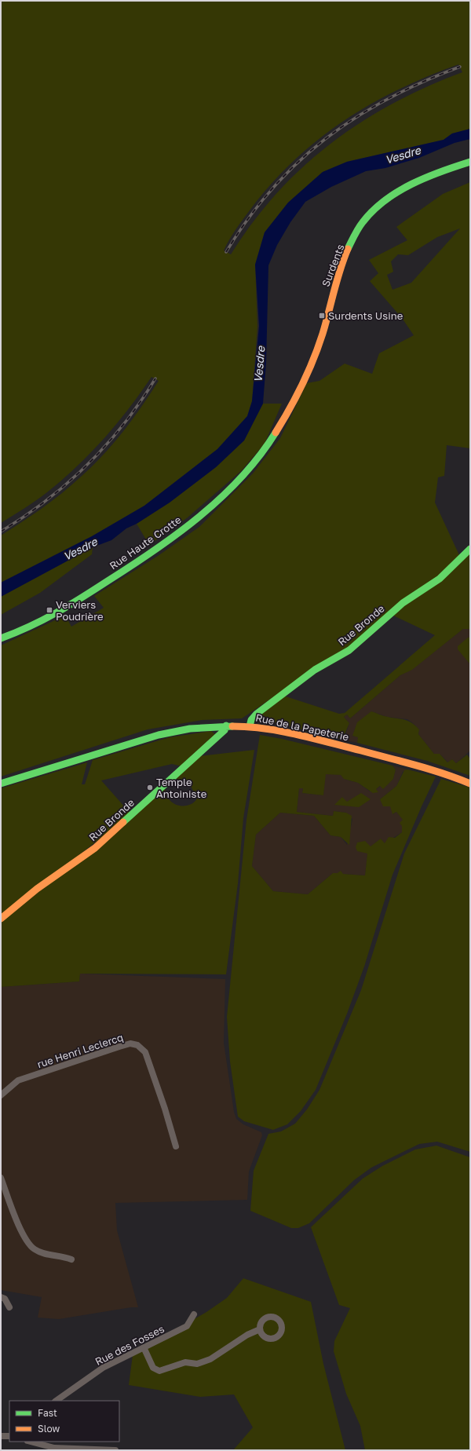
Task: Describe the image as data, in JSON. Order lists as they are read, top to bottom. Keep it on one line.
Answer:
{"streets":{"main road":["Surdents","Rue Haute Crotte","Rue Bronde","Rue de la Papeterie"],"street":["rue Henri Leclercq","Rue des Fosses"]},"crossings":[["Surdents","Rue Haute Crotte"],["Rue Bronde","Rue de la Papeterie"]],"water":["Vesdre"],"places":{"transit":["Surdents Usine","Verviers Poudrière"],"other":["Temple Antoiniste"]},"legend":["Fast","Slow"]}
